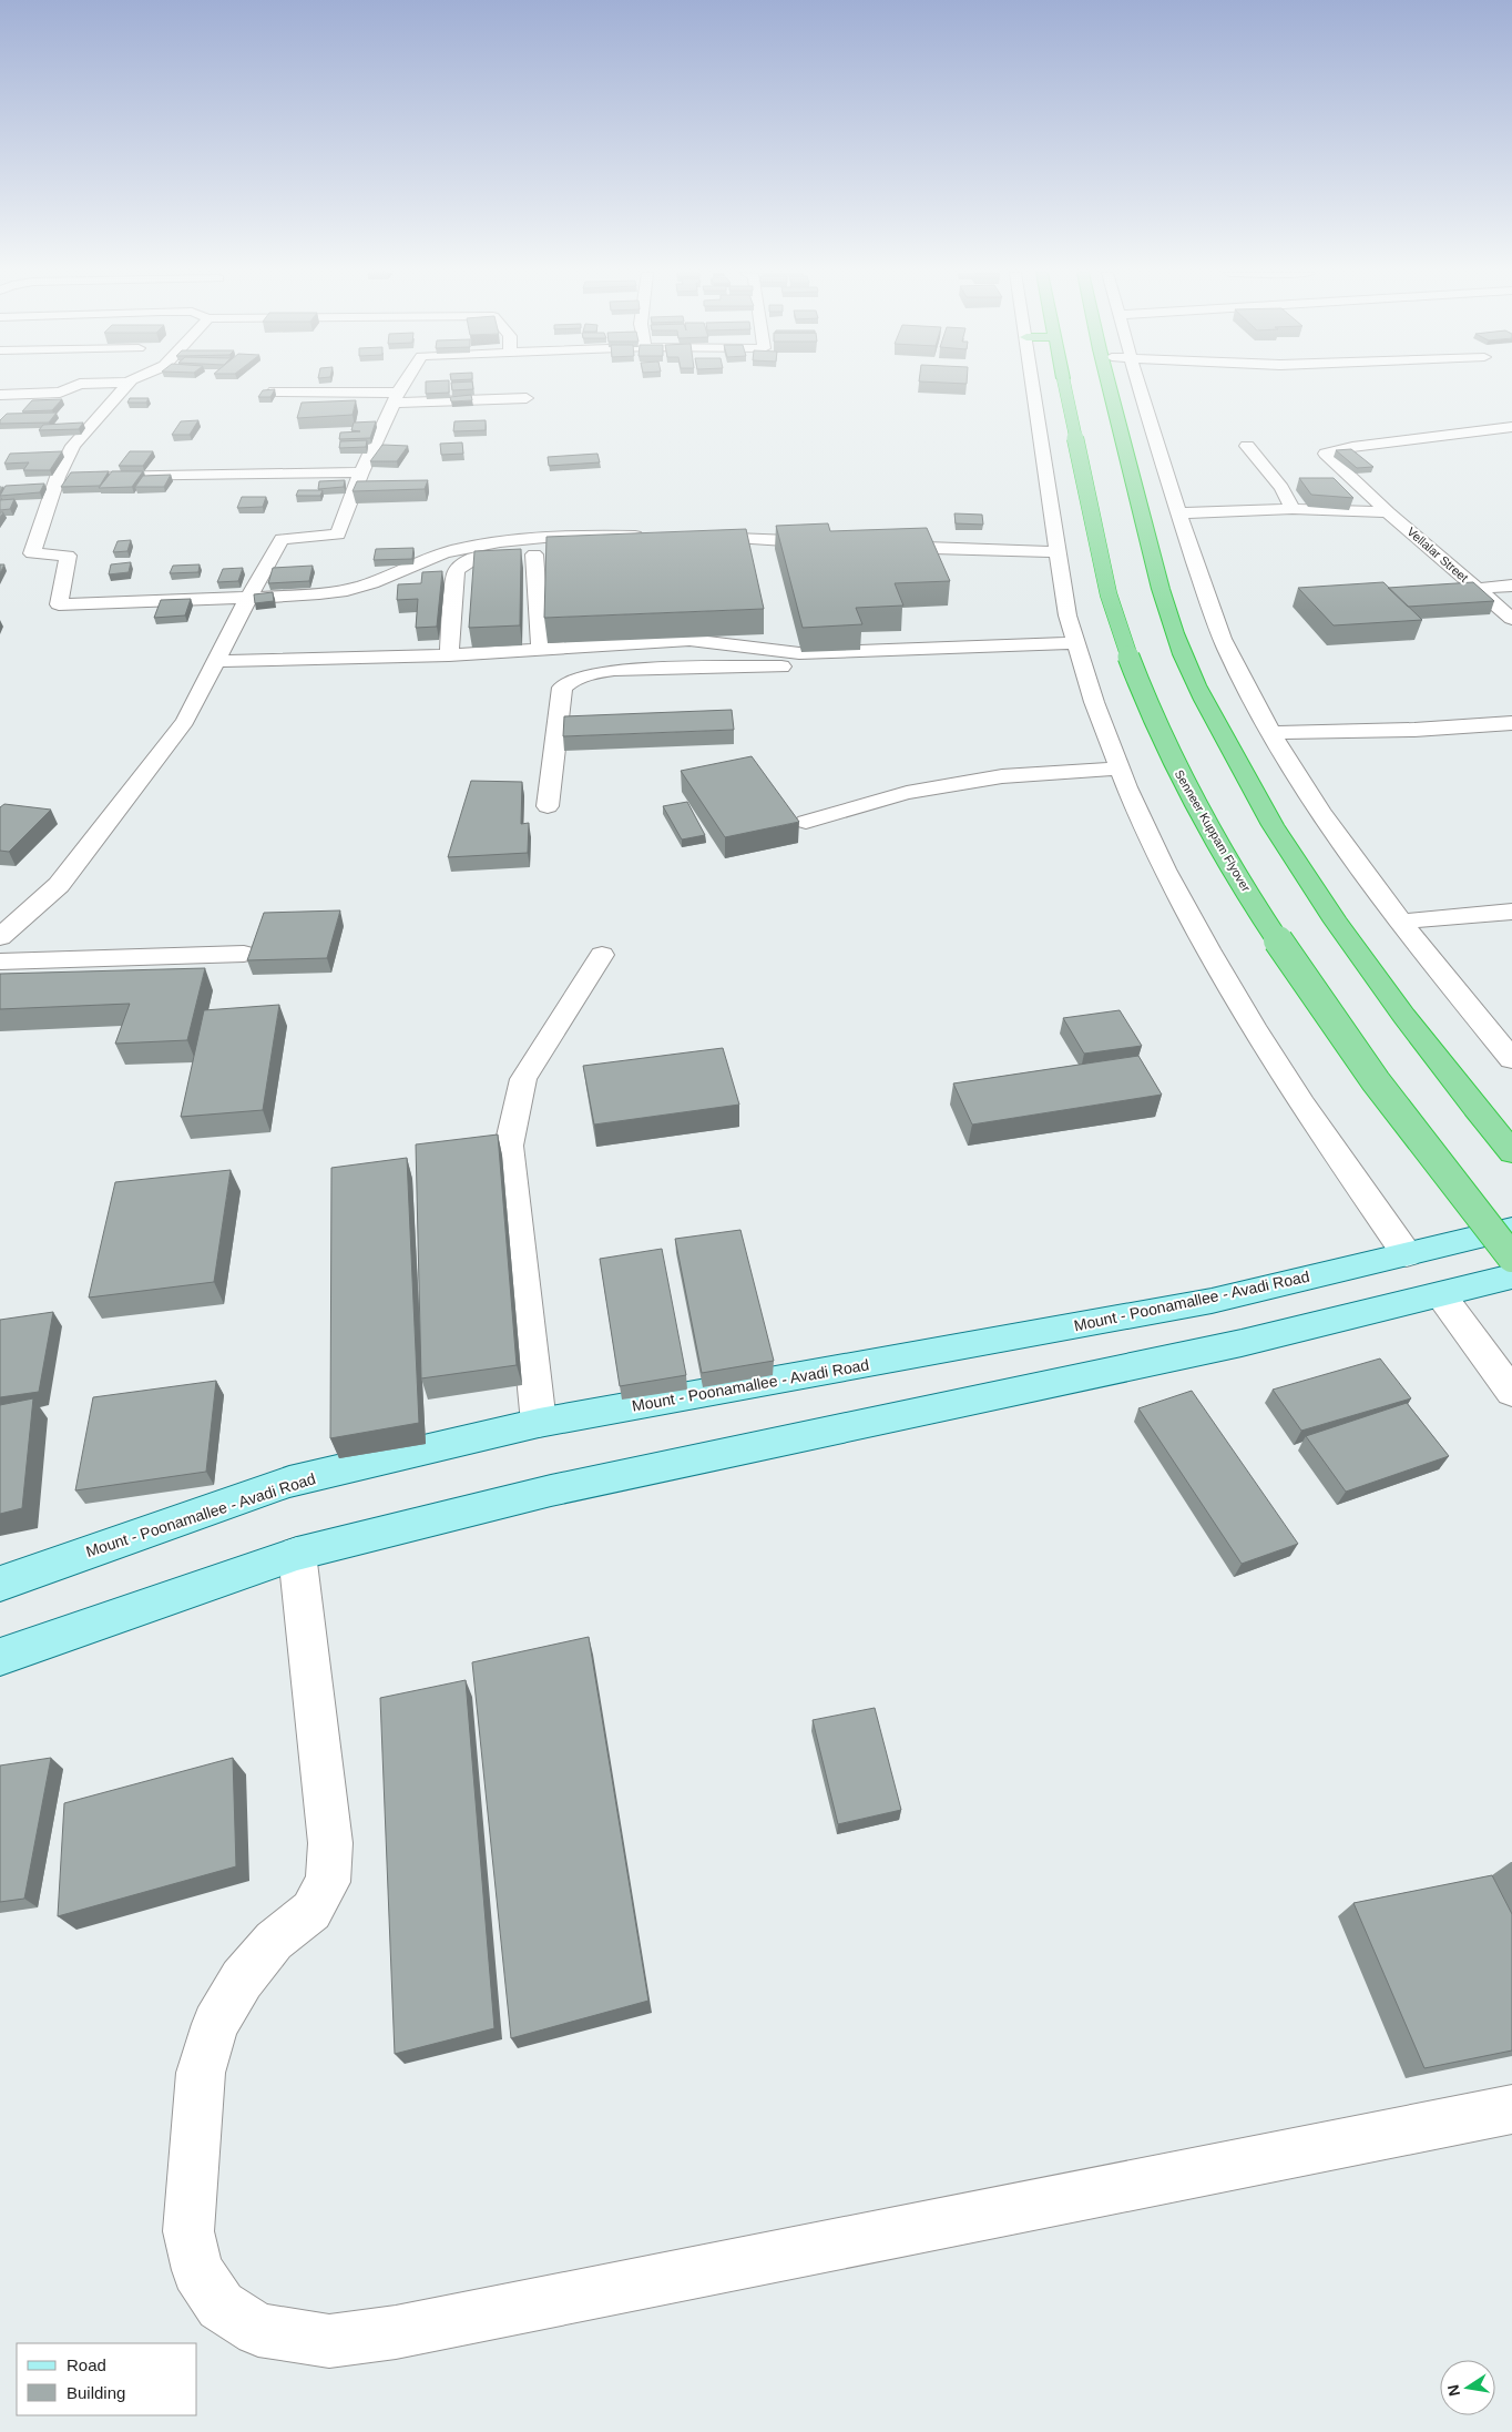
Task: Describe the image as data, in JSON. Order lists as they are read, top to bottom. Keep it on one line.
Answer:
{"streets":{"highway":["Senneer Kuppam Flyover"],"main road":["Mount - Poonamallee - Avadi Road"],"street":["Vellalar Street"]},"legend":["Road","Building"],"north":"left"}
